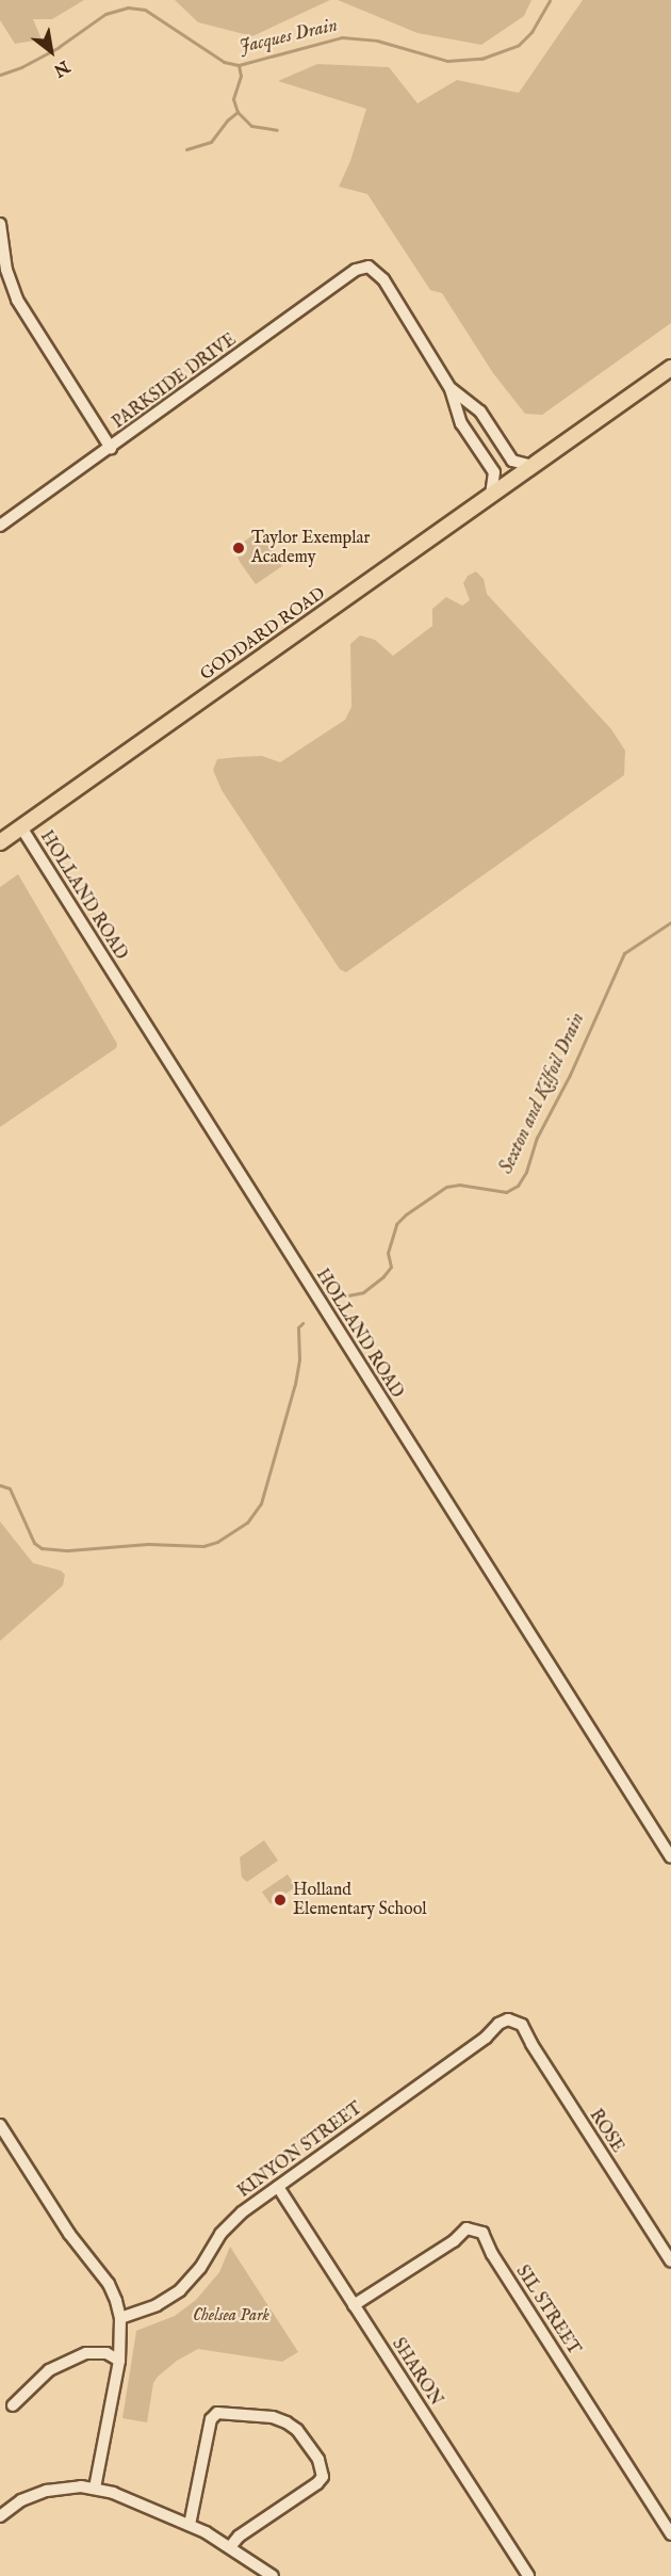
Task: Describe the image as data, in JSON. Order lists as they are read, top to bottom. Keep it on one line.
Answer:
{"streets":{"main road":["GODDARD ROAD"],"street":["PARKSIDE DRIVE","HOLLAND ROAD","ROSE","KINYON STREET","SIL STREET","SHARON"]},"crossings":[["GODDARD ROAD","HOLLAND ROAD"],["ROSE","KINYON STREET"],["KINYON STREET","SHARON"],["SIL STREET","SHARON"]],"water":["Jacques Drain","Sexton and Kilfoil Drain"],"parks":["Chelsea Park"],"places":["Taylor Exemplar Academy","Holland Elementary School"],"north":"bottom right"}
